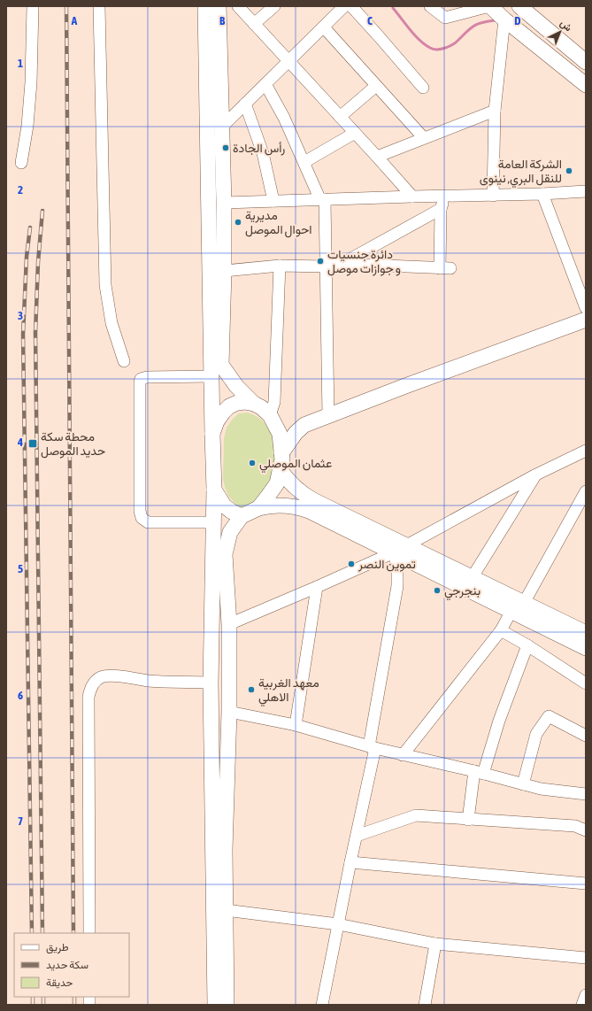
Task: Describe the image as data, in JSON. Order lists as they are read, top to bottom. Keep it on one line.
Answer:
{"places":{"other":["رأس الجادة","الشركة العامة للنقل البري, نينوى","مديرية احوال الموصل","دائرة جنسيات و جوازات موصل","عثمان الموصلي","تموين النصر","بنجرجي","معهد الغربية الاهلي"],"transit":["محطة سكة حديد الموصل"]},"legend":["طريق","سكة حديد","حديقة"],"north":"top right","grid":{"columns":["A","B","C","D"],"rows":["1","2","3","4","5","6","7"]}}
